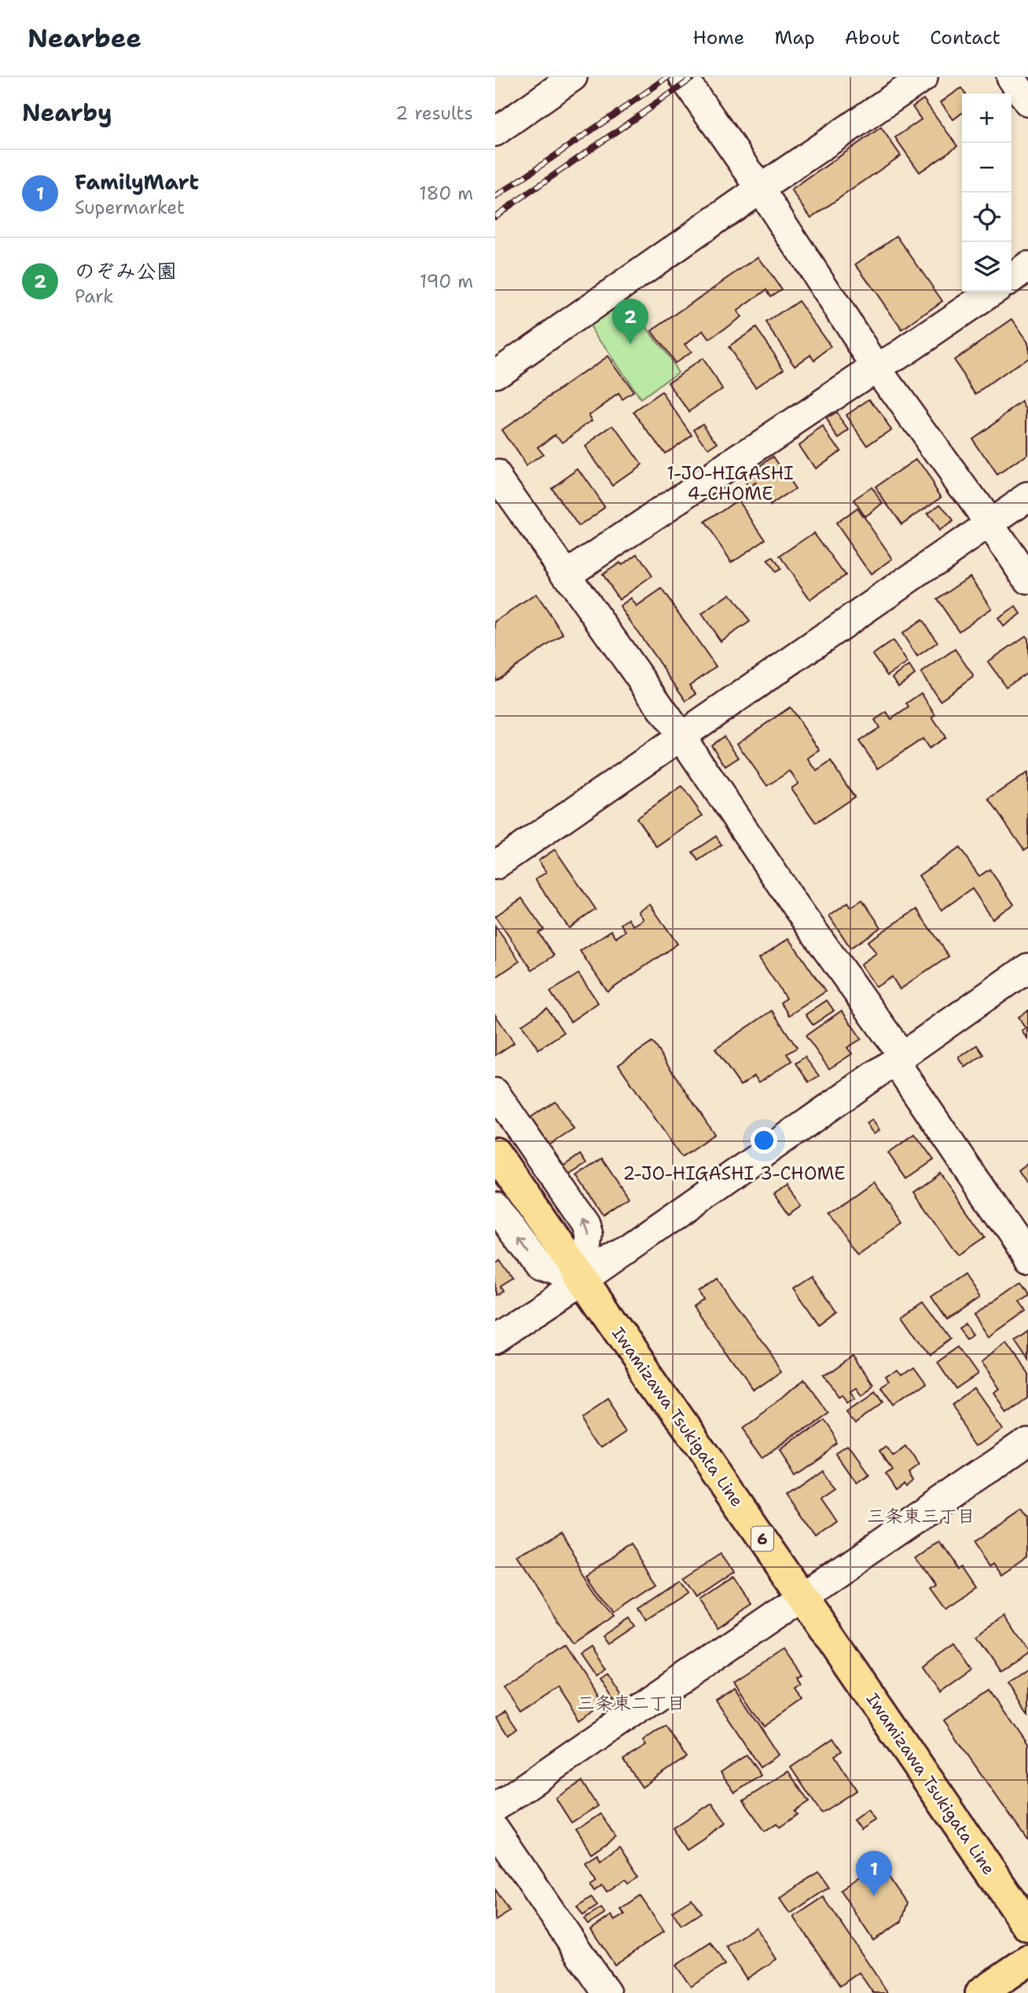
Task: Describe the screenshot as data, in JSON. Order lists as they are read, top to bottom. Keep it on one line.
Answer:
{"streets":{"main road":["Iwamizawa Tsukigata Line","6"]},"districts":["1-JO-HIGASHI 4-CHOME","2-JO-HIGASHI 3-CHOME","三条東三丁目","三条東二丁目"],"page":{"header":"Nearbee","nav":["Home","Map","About","Contact"],"heading":["Nearby","2 results"],"map_buttons":["+","−"],"list":[{"mark":"1","name":"FamilyMart","note":"Supermarket","value":"180 m"},{"mark":"2","name":"のぞみ公園","note":"Park","value":"190 m"}],"pins":["2","1"]}}
